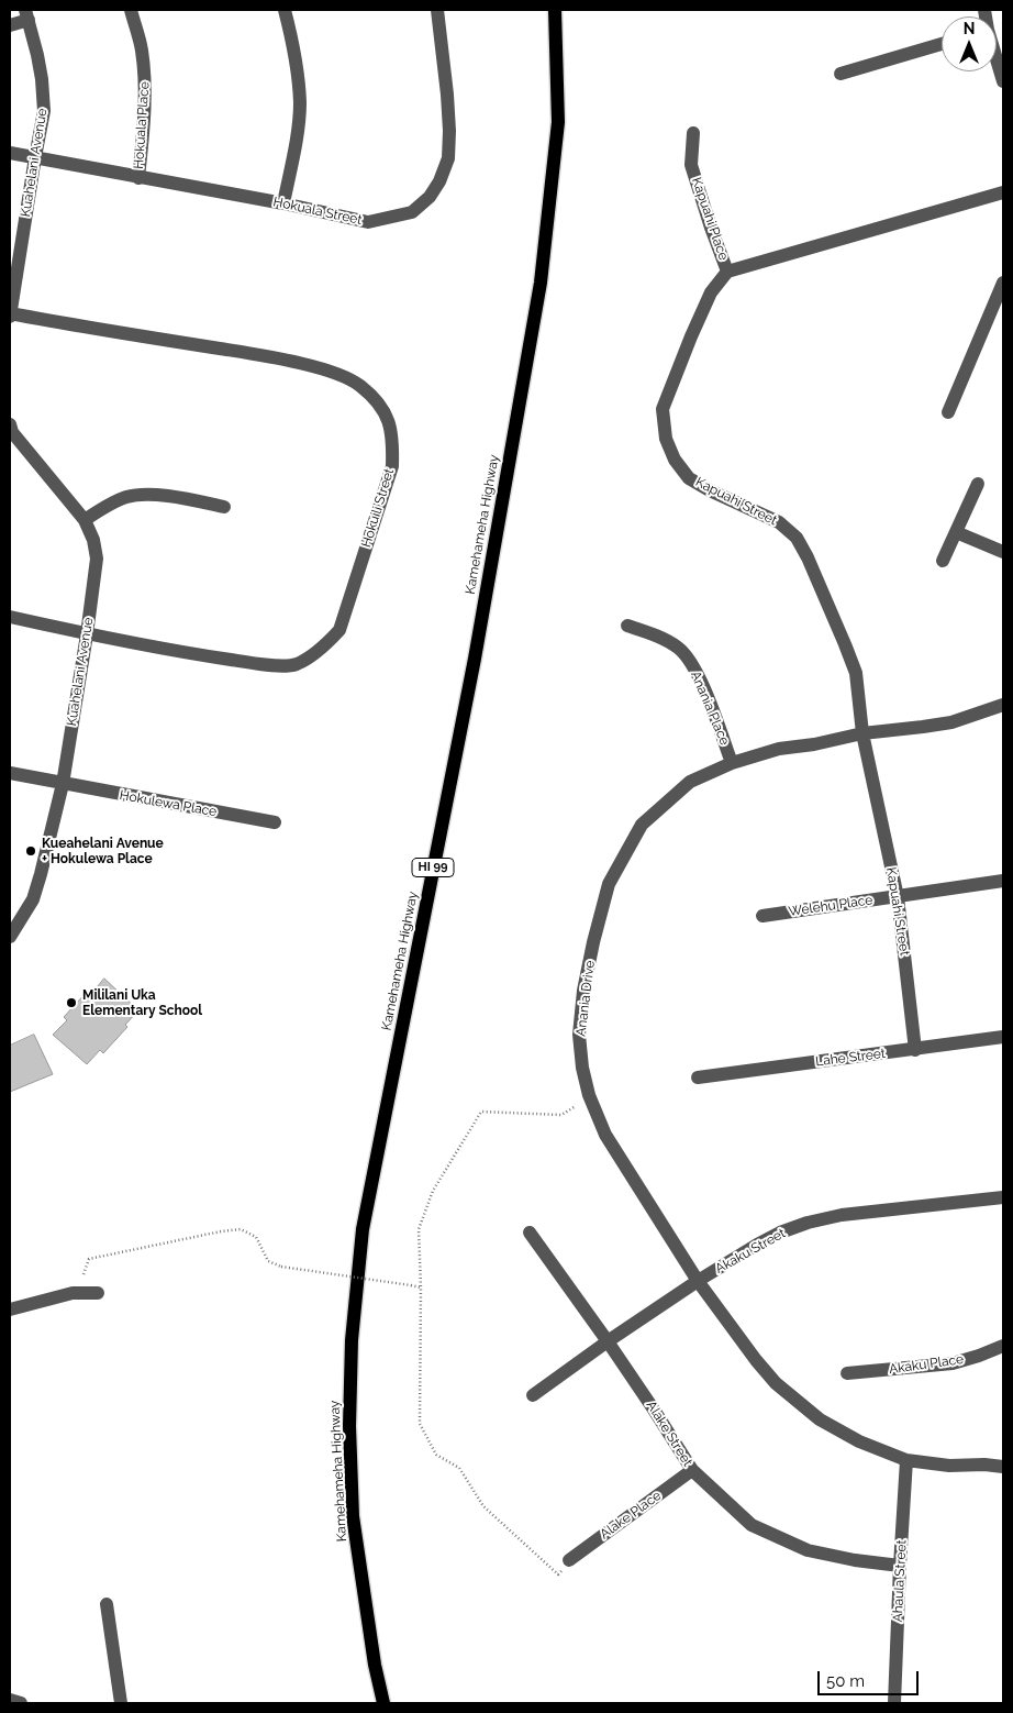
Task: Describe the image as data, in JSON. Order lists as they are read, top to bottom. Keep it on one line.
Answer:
{"streets":{"main road":["Kamehameha Highway","HI 99"],"street":["Hokuala Place","Kuahelani Avenue","Hokuala Street","Kapuahi Place","Kapuahi Street","Hokuili Street","Anania Place","Hokulewa Place","Welehu Place","Anania Drive","Lahe Street","Akaku Street","Akaku Place","Alake Street","Alake Place","Ahaula Street"]},"crossings":[["Hokuala Place","Hokuala Street"],["Kuahelani Avenue","Hokuala Street"],["Kuahelani Avenue","Hokuili Street"],["Kuahelani Avenue","Hokulewa Place"],["Kapuahi Place","Kapuahi Street"],["Kapuahi Street","Welehu Place"],["Kapuahi Street","Anania Drive"],["Kapuahi Street","Lahe Street"],["Anania Place","Anania Drive"],["Anania Drive","Akaku Street"],["Anania Drive","Ahaula Street"],["Akaku Street","Alake Street"],["Alake Street","Alake Place"],["Alake Street","Ahaula Street"]],"places":["Kueahelani Avenue + Hokulewa Place","Mililani Uka Elementary School"],"scale_bar":"50 m","north":"top"}
